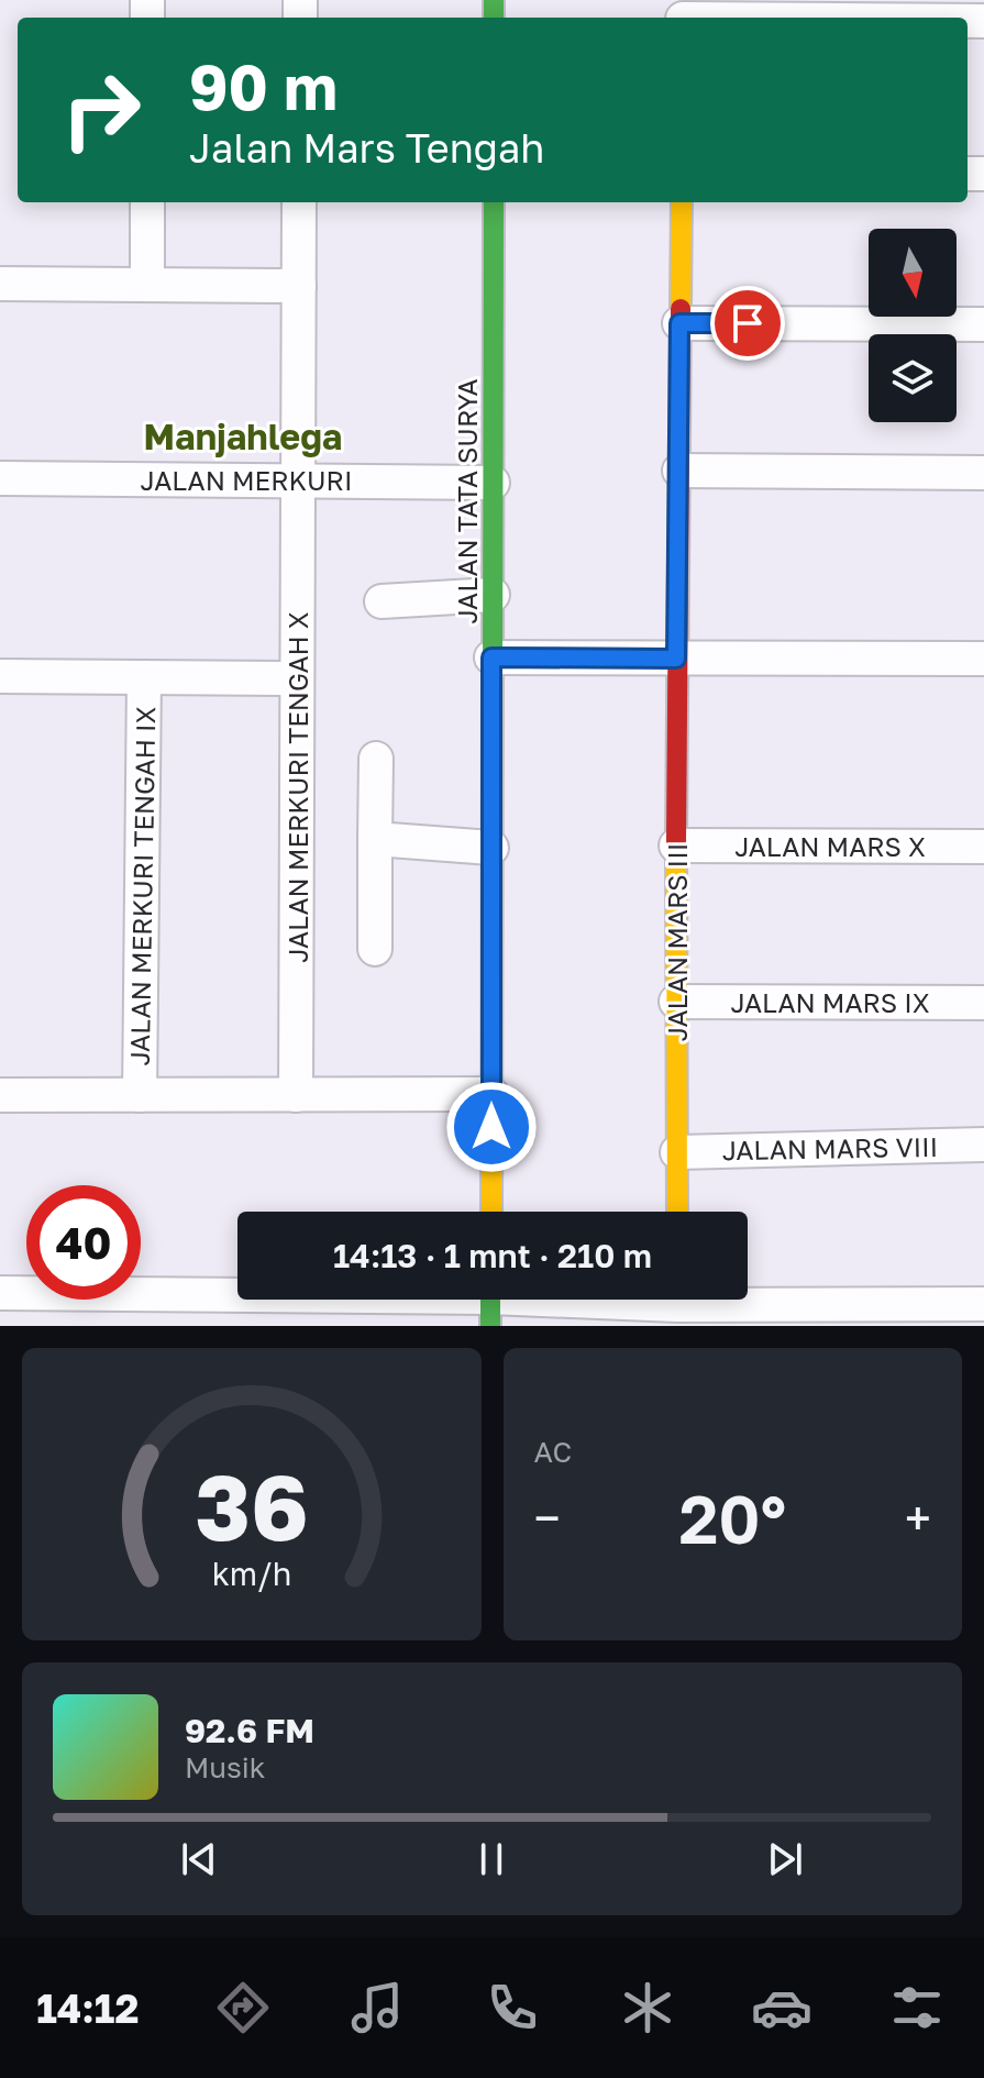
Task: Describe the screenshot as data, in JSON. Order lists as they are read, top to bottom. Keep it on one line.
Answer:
{"streets":{"street":["JALAN MERKURI","JALAN TATA SURYA","JALAN MERKURI TENGAH X","JALAN MARS X","JALAN MERKURI TENGAH IX","JALAN MARS III","JALAN MARS IX","JALAN MARS VIII"]},"crossings":[["JALAN MERKURI","JALAN TATA SURYA"],["JALAN MERKURI","JALAN MERKURI TENGAH X"],["JALAN MARS X","JALAN MARS III"],["JALAN MARS III","JALAN MARS IX"],["JALAN MARS III","JALAN MARS VIII"]],"districts":["Manjahlega"],"north":"bottom","page":{"turn":["90 m","Jalan Mars Tengah"],"limit":"40","trip":"14:13 · 1 mnt · 210 m","tile":"AC","heat":["−","20°","+"],"song":["92.6 FM","Musik"],"tabs":"14:12","gauge":["36","km/h"]}}
